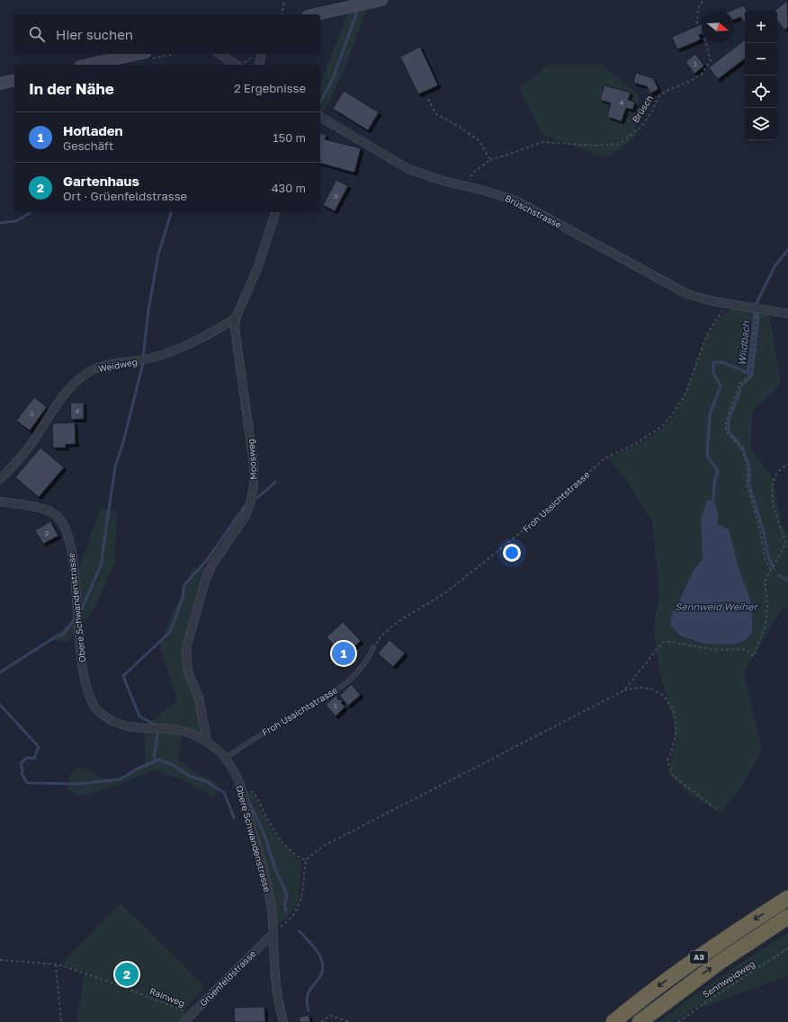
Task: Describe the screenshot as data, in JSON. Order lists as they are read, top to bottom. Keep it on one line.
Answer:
{"streets":{"highway":["A3"],"street":["Brüschstrasse","Weidweg","Moosweg","Obere Schwandenstrasse","Grüenfeldstrasse"],"lane":["Froh Ussichtstrasse"],"path":["Brüsch","Sennweidweg","Rainweg"]},"crossings":[["Brüschstrasse","Froh Ussichtstrasse"],["Weidweg","Moosweg"],["Moosweg","Obere Schwandenstrasse"],["Froh Ussichtstrasse","Obere Schwandenstrasse"],["Obere Schwandenstrasse","Grüenfeldstrasse"],["Grüenfeldstrasse","Rainweg"]],"water":["Wildbach","Sennweid Weiher"],"house_numbers":["1","4","3","4","3","2","1"],"north":"right","page":{"map_buttons":["+","−"],"search":"Hier suchen","heading":["In der Nähe","2 Ergebnisse"],"list":[{"mark":"1","name":"Hofladen","note":"Geschäft","value":"150 m"},{"mark":"2","name":"Gartenhaus","note":"Ort · Grüenfeldstrasse","value":"430 m"}],"pins":["1","2"]}}
